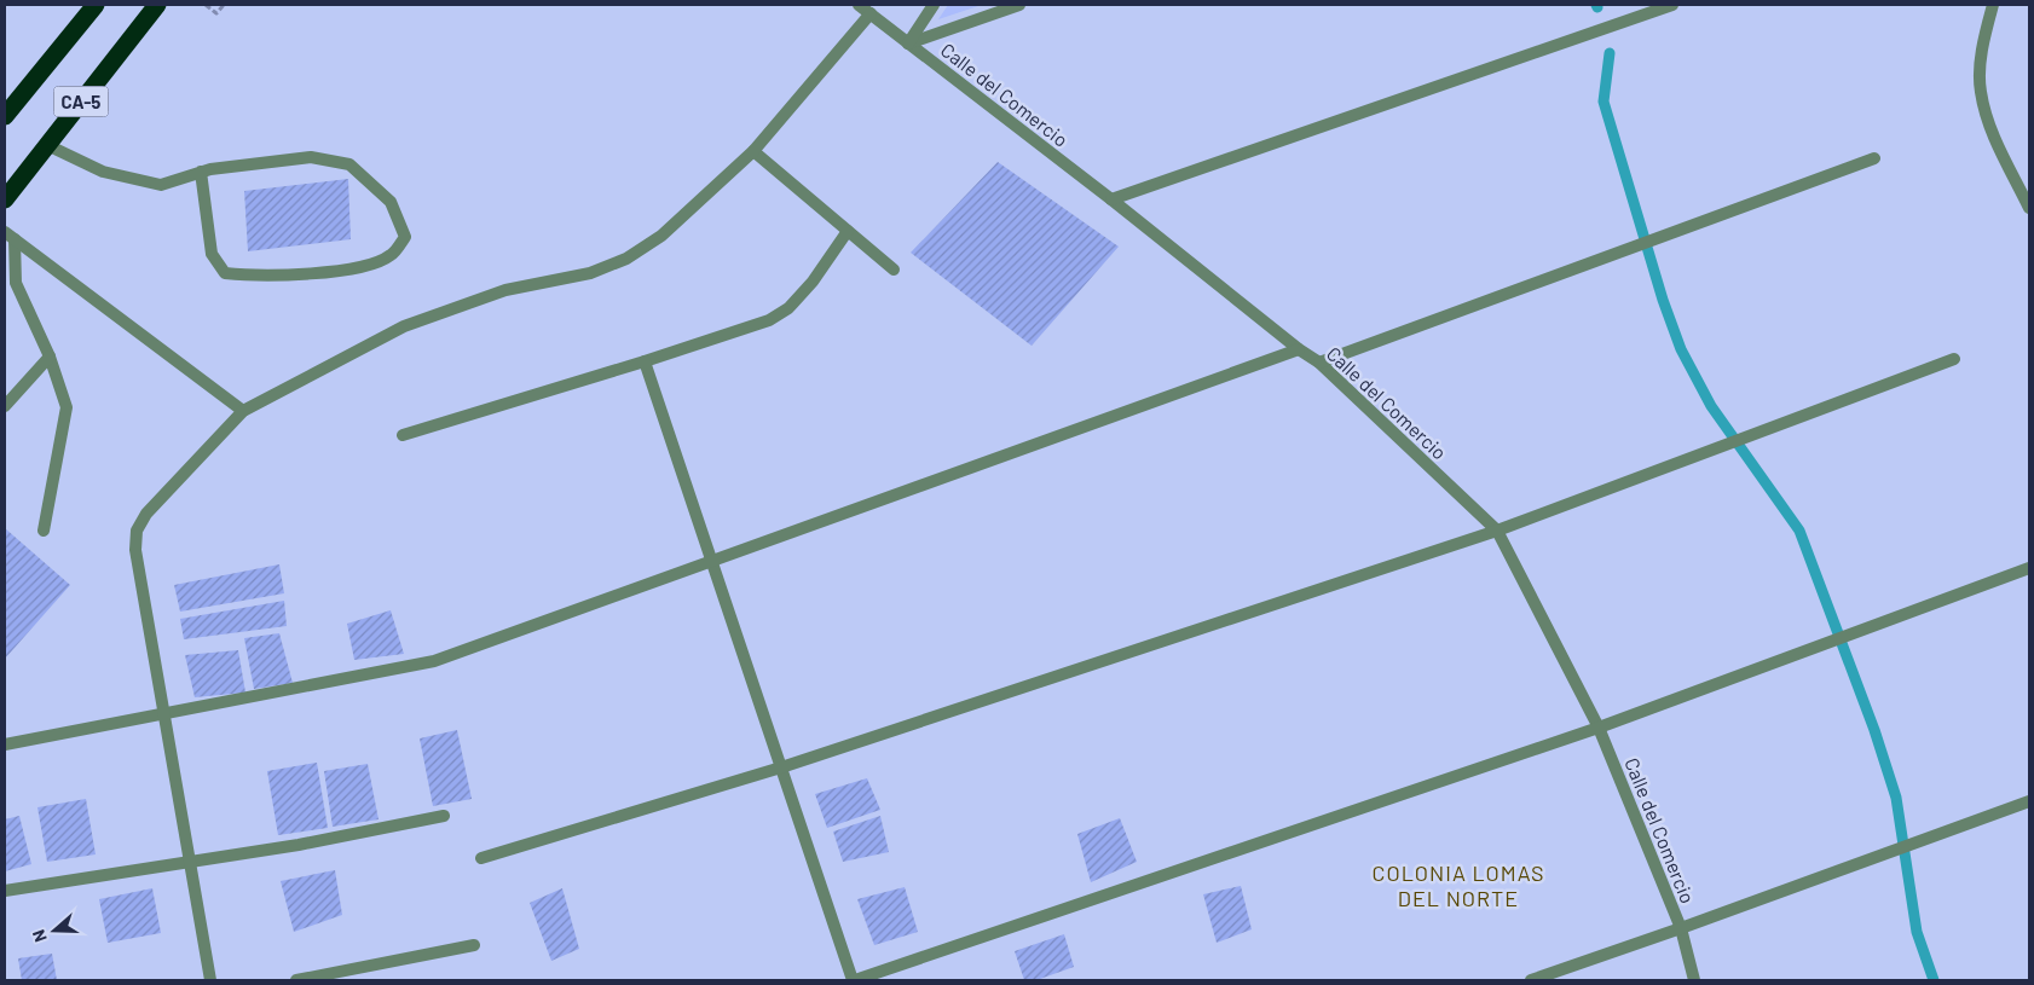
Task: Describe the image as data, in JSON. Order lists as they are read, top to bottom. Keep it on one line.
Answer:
{"streets":{"highway":["CA-5"],"street":["Calle del Comercio"]},"districts":["COLONIA LOMAS DEL NORTE"],"north":"left"}
